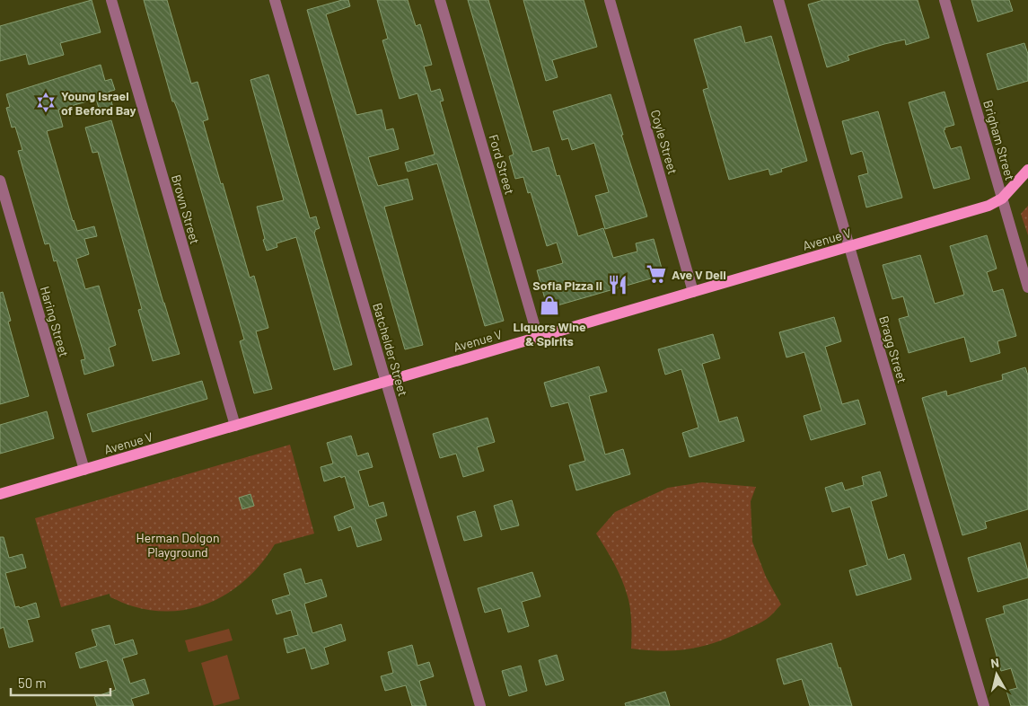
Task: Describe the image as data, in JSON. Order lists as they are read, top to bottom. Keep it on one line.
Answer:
{"streets":{"main road":["Avenue V"],"street":["Brigham Street","Coyle Street","Ford Street","Brown Street","Haring Street","Batchelder Street","Bragg Street"]},"crossings":[["Brigham Street","Avenue V"],["Coyle Street","Avenue V"],["Ford Street","Avenue V"],["Brown Street","Avenue V"],["Avenue V","Haring Street"],["Avenue V","Batchelder Street"],["Avenue V","Bragg Street"]],"parks":["Herman Dolgon Playground"],"places":{"synagogue":["Young Israel of Beford Bay"],"supermarket":["Ave V Deli"],"restaurant":["Sofia Pizza II"],"shop":["Liquors Wine & Spirits"]},"scale_bar":"50 m","north":"top"}
